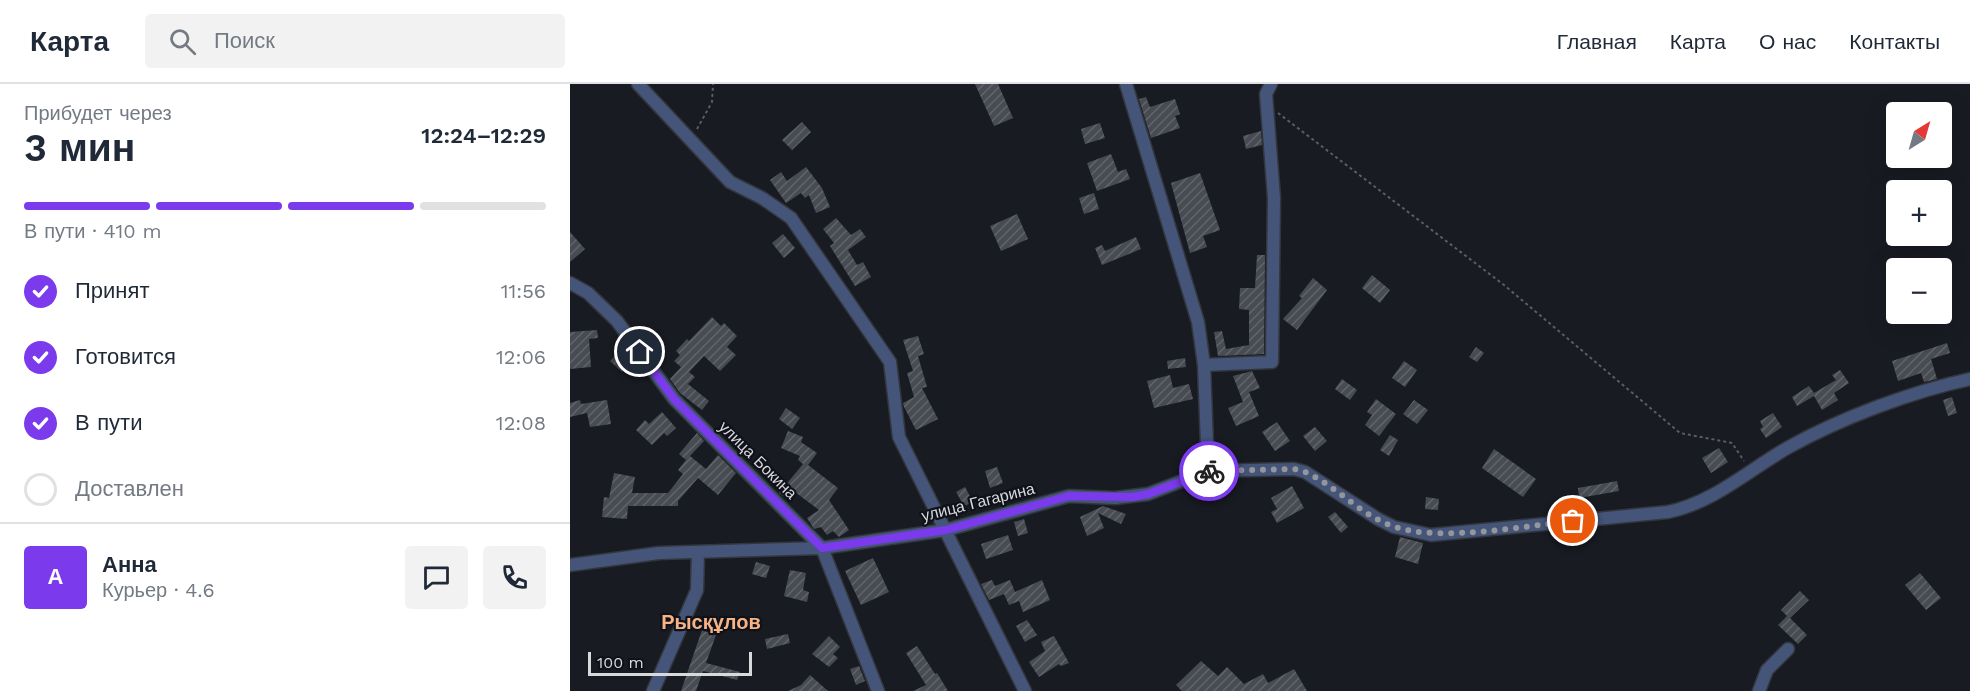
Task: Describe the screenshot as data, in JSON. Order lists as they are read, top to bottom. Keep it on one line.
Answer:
{"streets":{"street":["улица Бокина","улица Гагарина"]},"crossings":[["улица Бокина","улица Гагарина"]],"districts":["Рысқұлов"],"scale_bar":"100 m","north":"top right","page":{"header":"Карта","search":"Поиск","nav":["Главная","Карта","О нас","Контакты"],"heading":["3 мин","Прибудет через","12:24–12:29"],"panel":["Анна","Курьер · 4.6"],"map_buttons":["+","−"],"bar":"В пути · 410 m","list":[["Принят","11:56"],["Готовится","12:06"],["В пути","12:08"],"Доставлен"],"round":"А","scale":"100 m"}}
